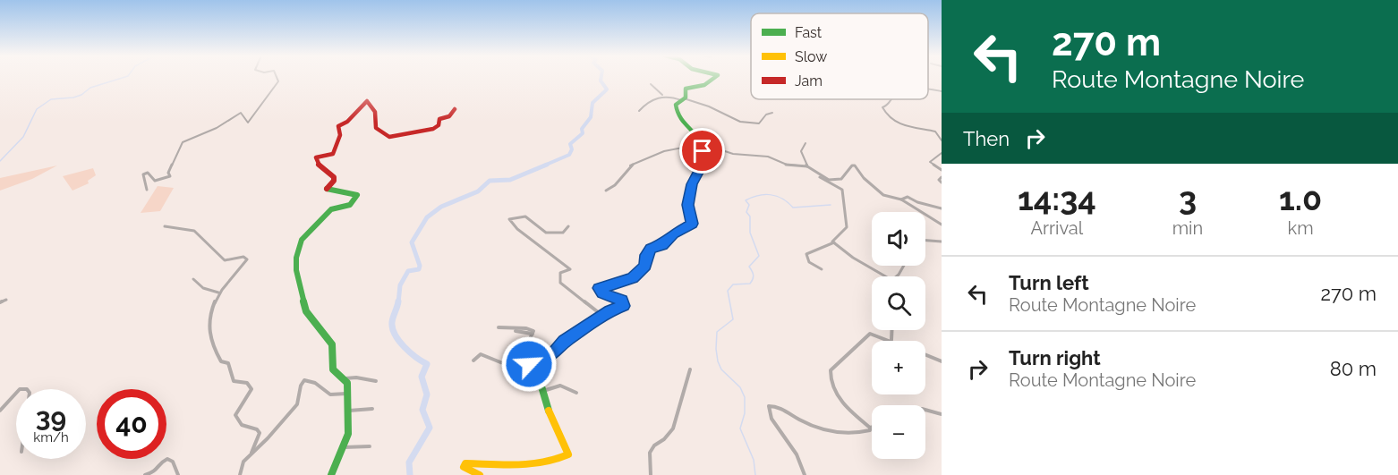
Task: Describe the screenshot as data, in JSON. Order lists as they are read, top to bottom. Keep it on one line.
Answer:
{"legend":["Fast","Slow","Jam"],"page":{"turn":["270 m","Route Montagne Noire"],"then":"Then","eta":["14:34","Arrival","3","min","1.0","km"],"map_buttons":["+","−"],"list":[{"name":"Turn left","note":"Route Montagne Noire","value":"270 m"},{"name":"Turn right","note":"Route Montagne Noire","value":"80 m"}],"speed":"39 km/h","limit":"40"}}
